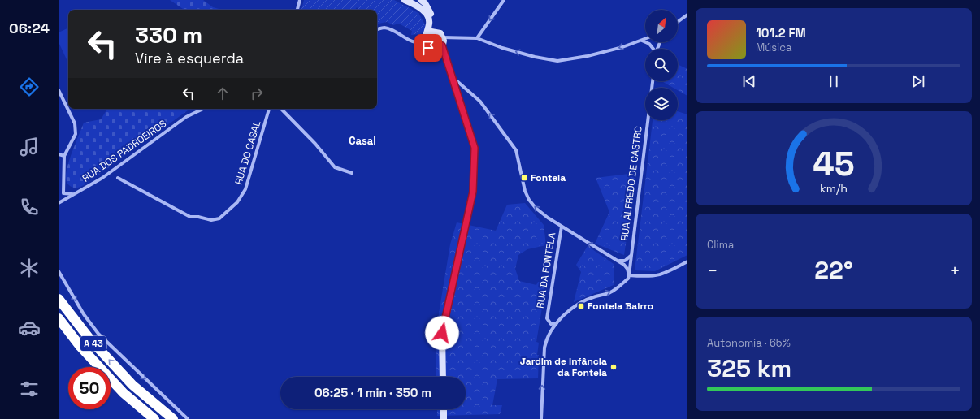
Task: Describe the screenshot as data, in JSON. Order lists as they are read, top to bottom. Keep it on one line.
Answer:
{"streets":{"highway":["A 43"],"street":["RUA DOS PADROEIROS","RUA DO CASAL","RUA ALFREDO DE CASTRO","RUA DA FONTELA"]},"one_way":["RUA DA FONTELA"],"districts":["Casal"],"places":{"transit":["Fontela","Fontela Bairro"],"other":["Jardim de Infância da Fontela"]},"north":"top right","page":{"tabs":"06:24","turn":["330 m","Vire à esquerda"],"song":["101.2 FM","Música"],"tile":["Clima",["Autonomia · 65%","325 km"]],"heat":["−","22°","+"],"limit":"50","trip":"06:25 · 1 min · 350 m","gauge":["45","km/h"]}}
